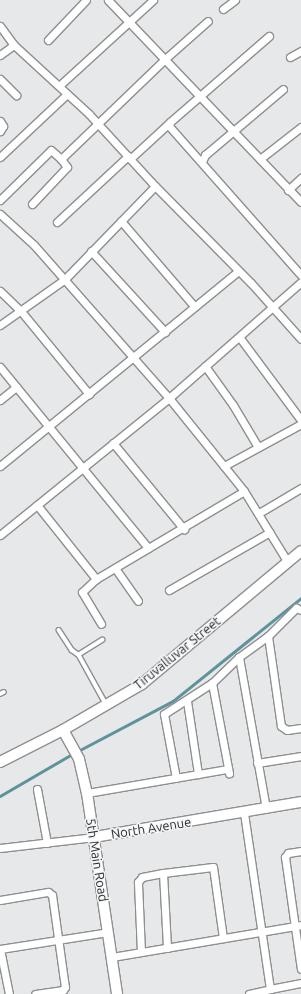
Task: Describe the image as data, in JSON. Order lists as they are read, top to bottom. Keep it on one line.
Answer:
{"streets":{"street":["Tiruvalluvar Street","North Avenue","5th Main Road"]},"crossings":[["Tiruvalluvar Street","5th Main Road"],["North Avenue","5th Main Road"]]}
